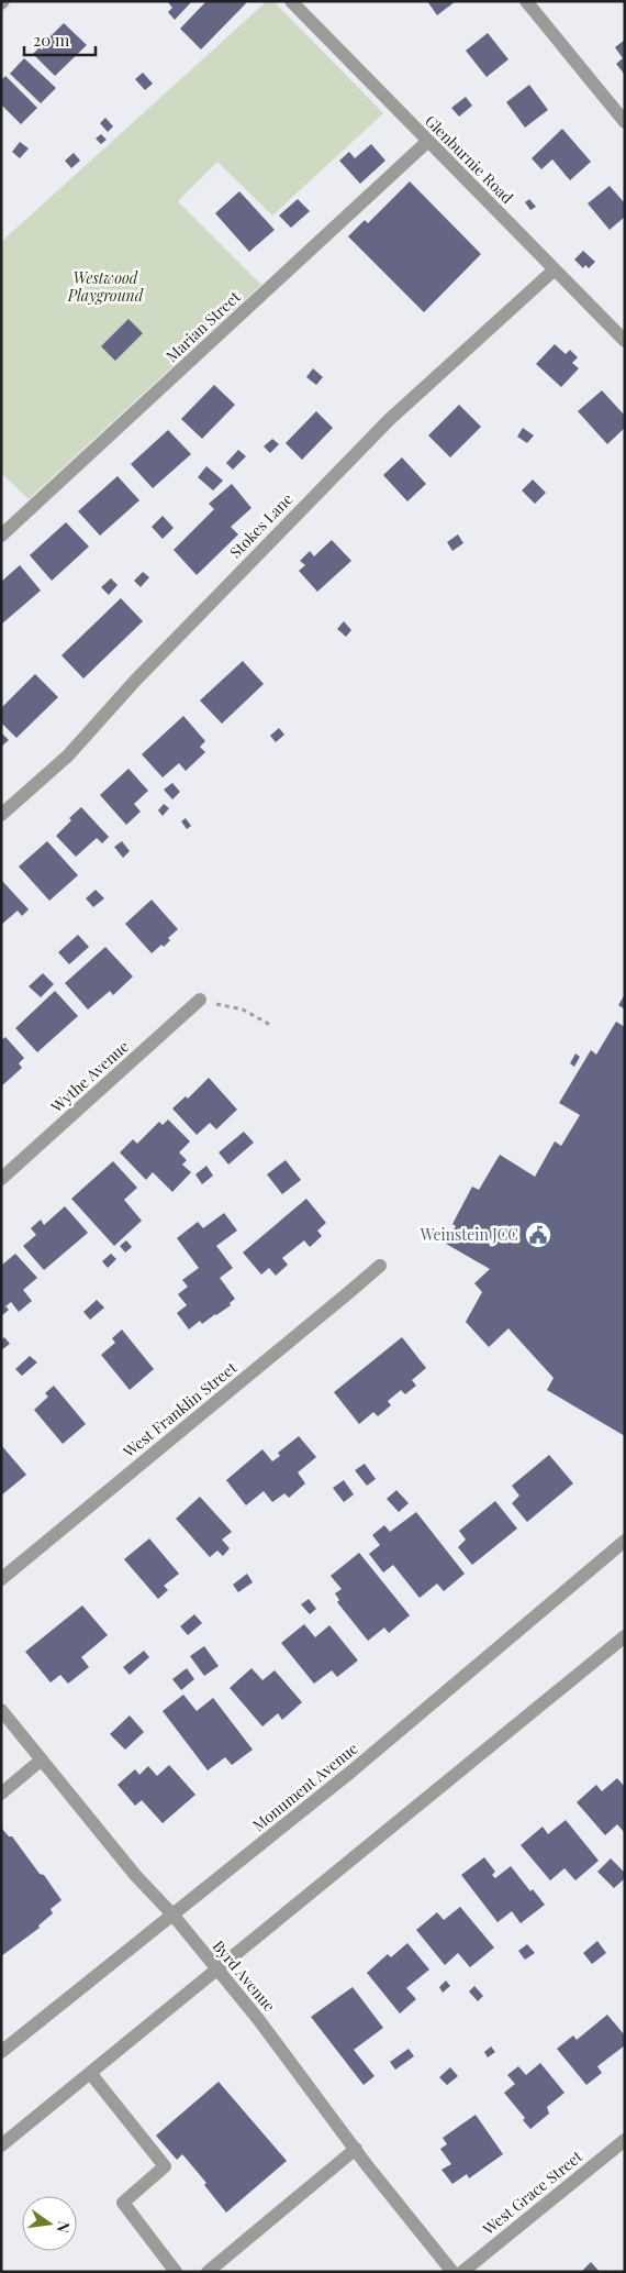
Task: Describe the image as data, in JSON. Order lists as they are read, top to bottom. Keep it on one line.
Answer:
{"streets":{"street":["Glenburnie Road","Marian Street","Stokes Lane","Wythe Avenue","West Franklin Street","Monument Avenue","Byrd Avenue","West Grace Street"]},"crossings":[["Glenburnie Road","Marian Street"],["Glenburnie Road","Stokes Lane"],["Monument Avenue","Byrd Avenue"]],"parks":["Westwood Playground"],"places":{"public building":["Weinstein JCC"]},"scale_bar":"20 m","north":"right"}
